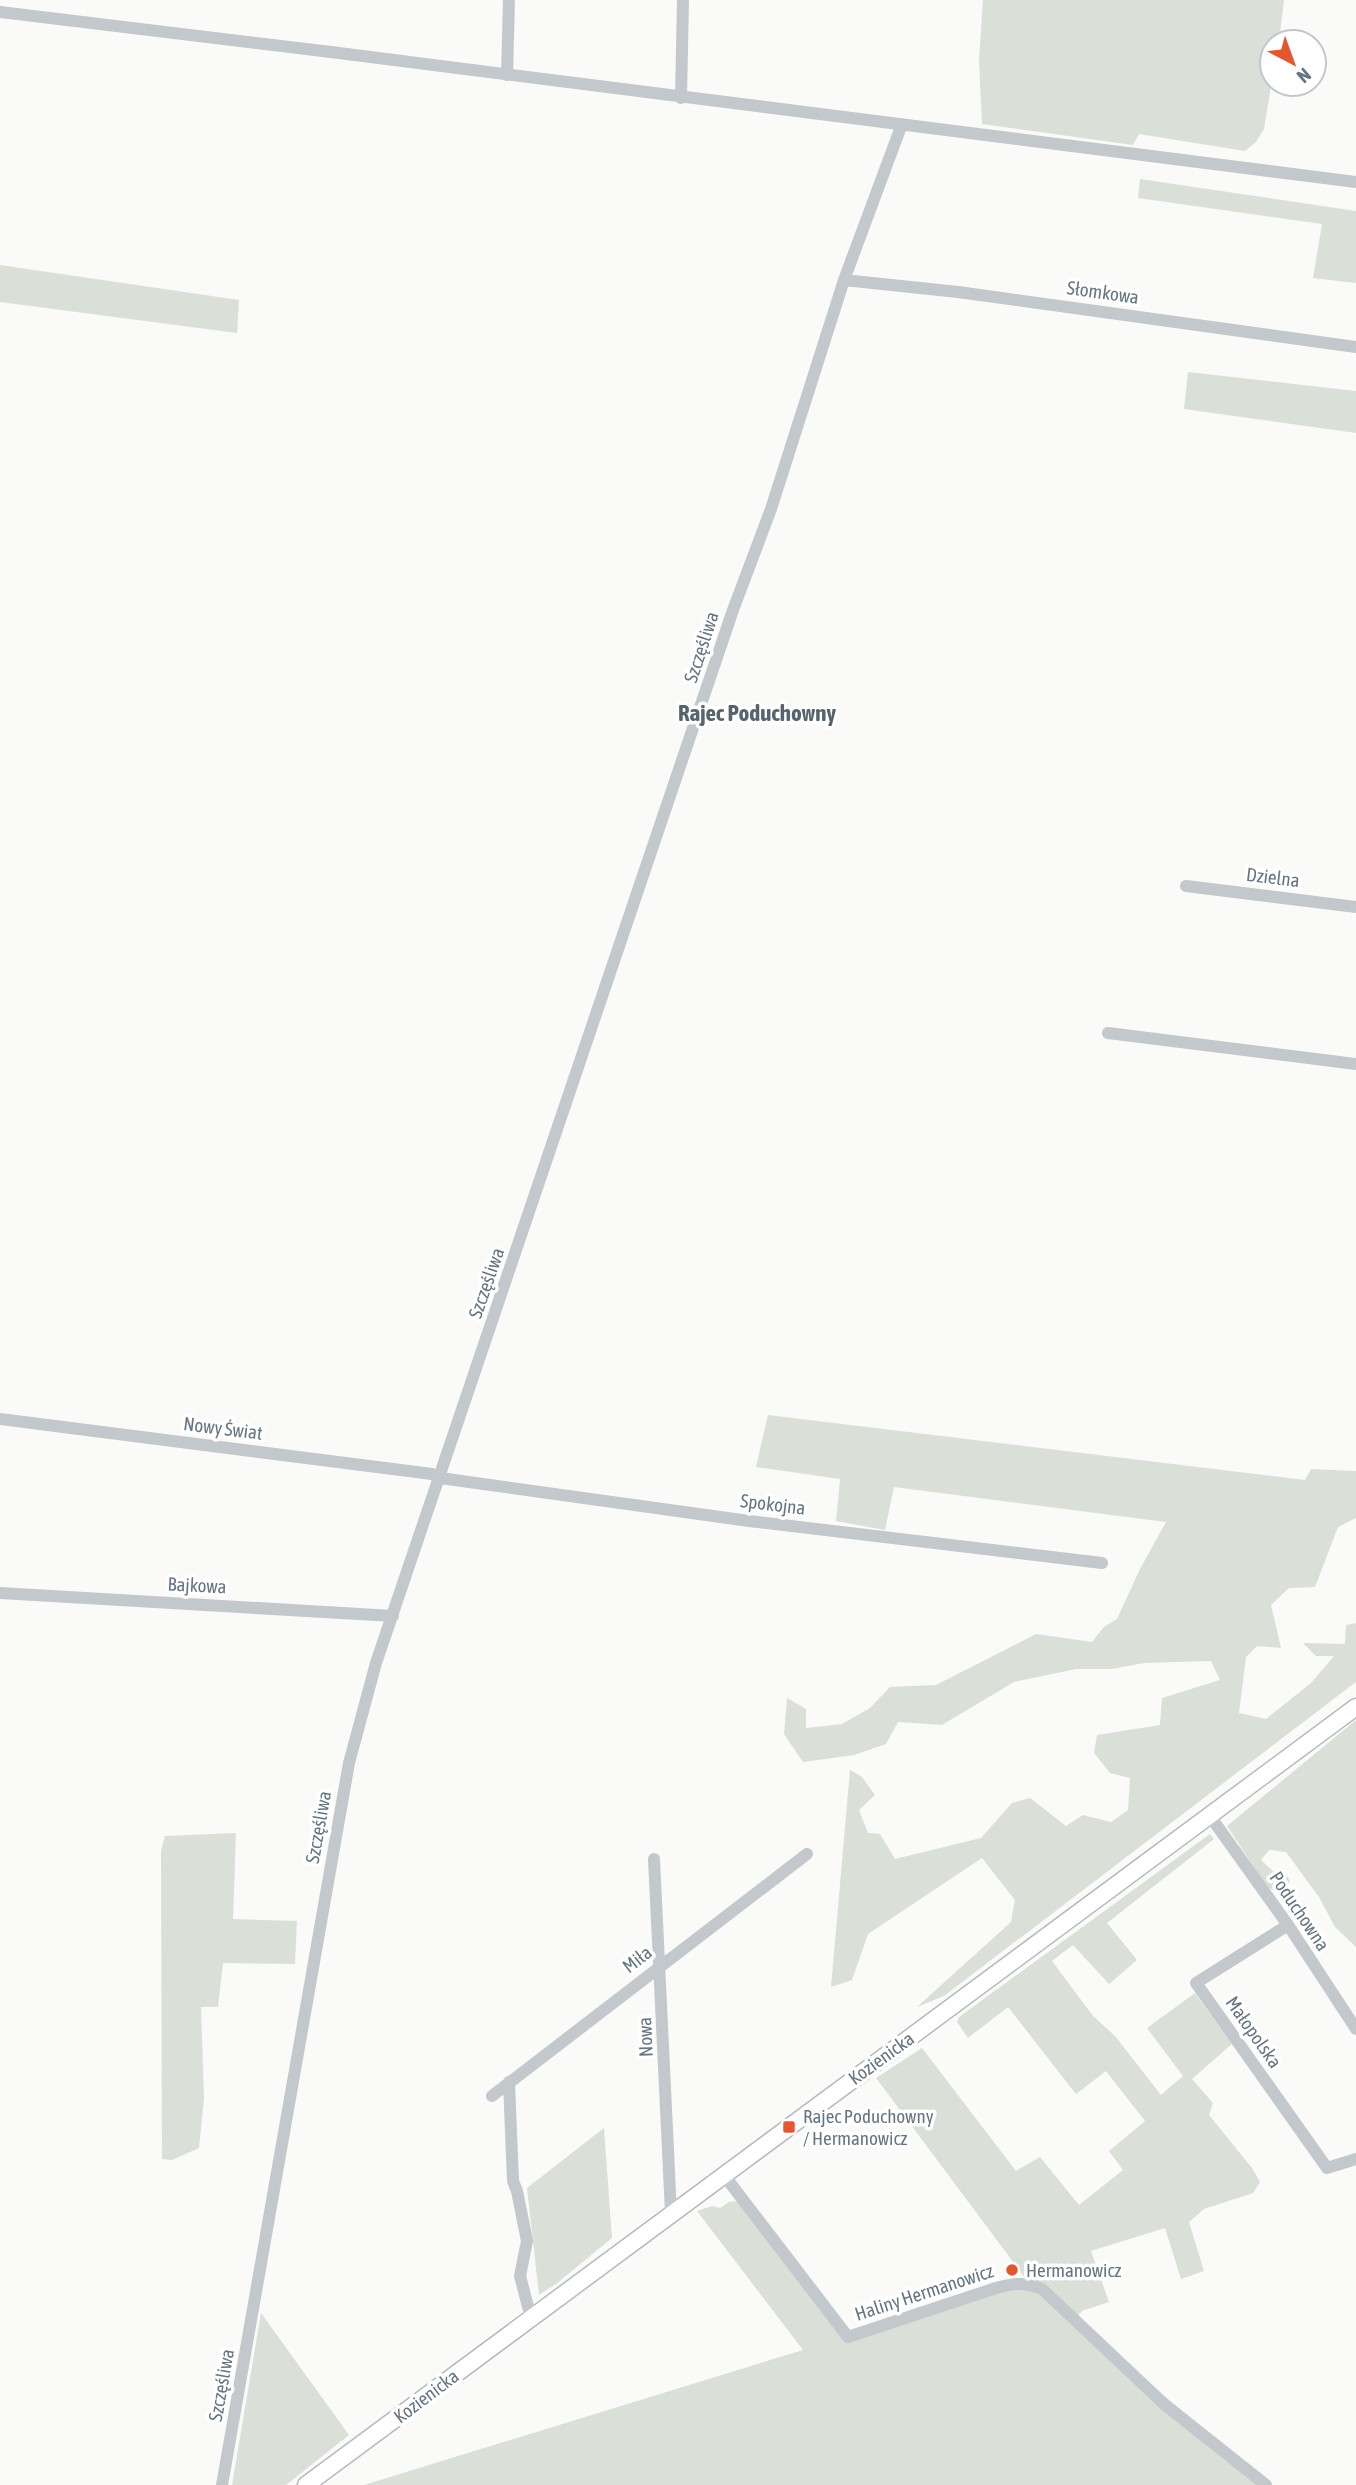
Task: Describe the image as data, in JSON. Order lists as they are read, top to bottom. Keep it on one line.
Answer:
{"streets":{"main road":["Kozienicka"],"street":["Słomkowa","Szczęśliwa","Dzielna","Nowy Świat","Spokojna","Bajkowa","Poduchowna","Miła","Małopolska","Nowa","Haliny Hermanowicz"]},"crossings":[["Słomkowa","Szczęśliwa"],["Szczęśliwa","Nowy Świat"],["Szczęśliwa","Spokojna"],["Szczęśliwa","Bajkowa"],["Nowy Świat","Spokojna"],["Poduchowna","Małopolska"],["Poduchowna","Kozienicka"],["Miła","Nowa"],["Nowa","Kozienicka"],["Kozienicka","Haliny Hermanowicz"]],"districts":["Rajec Poduchowny"],"places":{"transit":["Rajec Poduchowny / Hermanowicz"],"other":["Hermanowicz"]},"north":"bottom right"}
